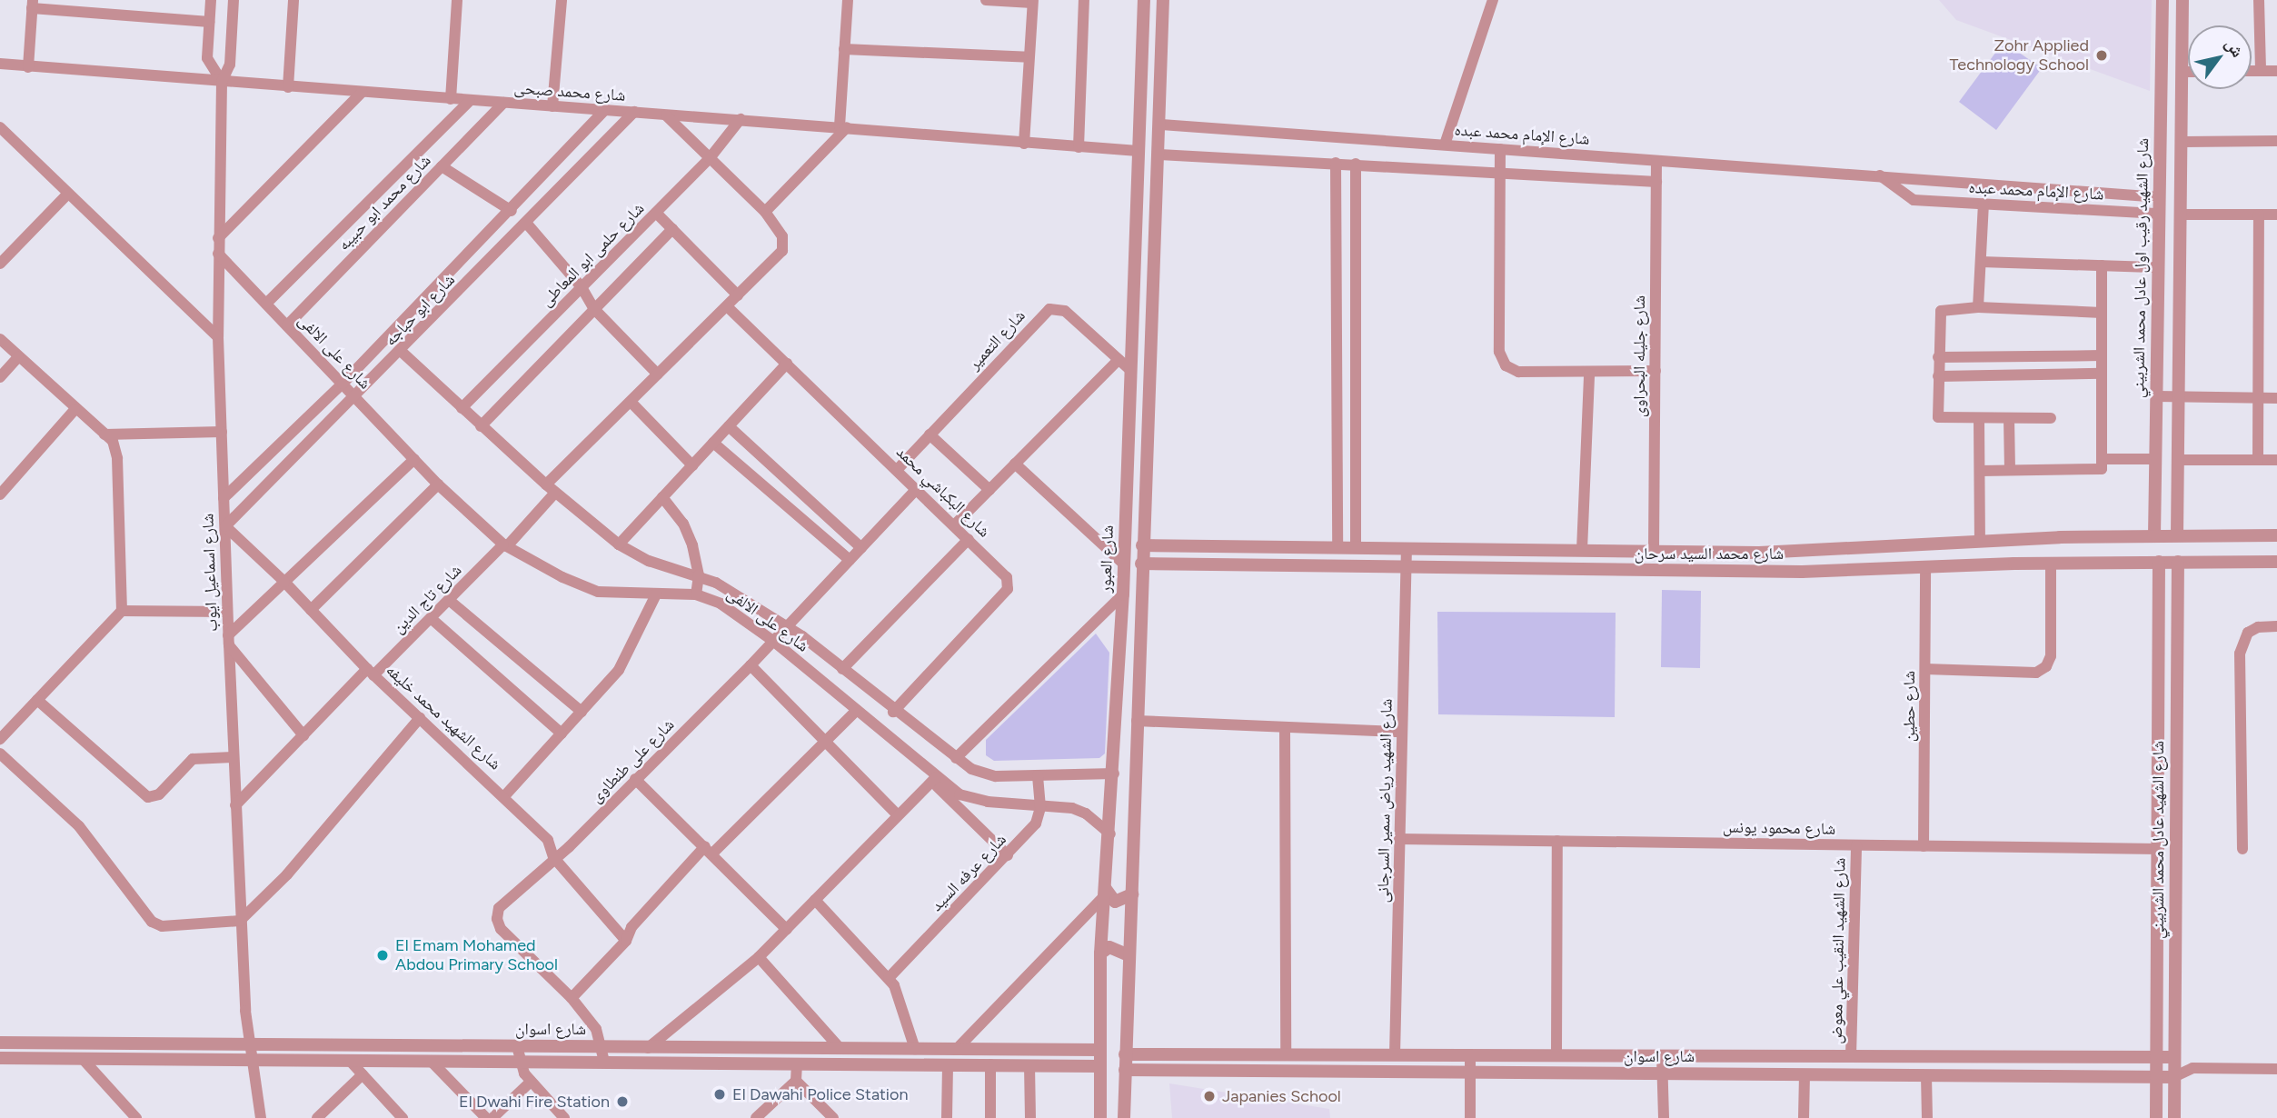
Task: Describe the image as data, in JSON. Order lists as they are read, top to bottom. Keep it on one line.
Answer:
{"streets":{"street":["شارع محمد صبحى","شارع الإمام محمد عبده","شارع محمد ابو حبيبه","شارع حلمى ابو المعاطى","شارع الشهيد رقيب اول عادل محمد الشربيني","شارع ابو حباجه","شارع التعمير","شارع على الالفى","شارع جليله البحراوى","شارع البكباشي محمد","شارع محمد السيد سرحان","شارع العبور","شارع اسماعيل ايوب","شارع تاج الدين","شارع حطين","شارع الشهيد محمد خليفه","شارع على طنطاوى","شارع الشهيد رياض سمير السرجانى","شارع محمود يونس","شارع الشهيد عادل محمد الشربيني","شارع عرفه السيد","شارع الشهيد النقيب علي معوض","شارع اسوان"]},"crossings":[["شارع محمد صبحى","شارع محمد ابو حبيبه"],["شارع محمد صبحى","شارع حلمى ابو المعاطى"],["شارع محمد صبحى","شارع ابو حباجه"],["شارع محمد صبحى","شارع العبور"],["شارع محمد صبحى","شارع اسماعيل ايوب"],["شارع محمد صبحى","شارع تاج الدين"],["شارع الإمام محمد عبده","شارع الشهيد رقيب اول عادل محمد الشربيني"],["شارع الإمام محمد عبده","شارع جليله البحراوى"],["شارع محمد ابو حبيبه","شارع على الالفى"],["شارع حلمى ابو المعاطى","شارع على الالفى"],["شارع حلمى ابو المعاطى","شارع تاج الدين"],["شارع الشهيد رقيب اول عادل محمد الشربيني","شارع محمد السيد سرحان"],["شارع ابو حباجه","شارع على الالفى"],["شارع ابو حباجه","شارع اسماعيل ايوب"],["شارع ابو حباجه","شارع الشهيد محمد خليفه"],["شارع التعمير","شارع البكباشي محمد"],["شارع التعمير","شارع العبور"],["شارع على الالفى","شارع البكباشي محمد"],["شارع على الالفى","شارع العبور"],["شارع على الالفى","شارع اسماعيل ايوب"],["شارع على الالفى","شارع تاج الدين"],["شارع على الالفى","شارع على طنطاوى"],["شارع على الالفى","شارع عرفه السيد"],["شارع جليله البحراوى","شارع محمد السيد سرحان"],["شارع البكباشي محمد","شارع تاج الدين"],["شارع البكباشي محمد","شارع على طنطاوى"],["شارع محمد السيد سرحان","شارع حطين"],["شارع محمد السيد سرحان","شارع الشهيد رياض سمير السرجانى"],["شارع محمد السيد سرحان","شارع الشهيد عادل محمد الشربيني"],["شارع العبور","شارع اسوان"],["شارع اسماعيل ايوب","شارع تاج الدين"],["شارع اسماعيل ايوب","شارع الشهيد محمد خليفه"],["شارع اسماعيل ايوب","شارع اسوان"],["شارع تاج الدين","شارع الشهيد محمد خليفه"],["شارع حطين","شارع محمود يونس"],["شارع الشهيد محمد خليفه","شارع على طنطاوى"],["شارع على طنطاوى","شارع اسوان"],["شارع الشهيد رياض سمير السرجانى","شارع محمود يونس"],["شارع الشهيد رياض سمير السرجانى","شارع اسوان"],["شارع محمود يونس","شارع الشهيد عادل محمد الشربيني"],["شارع محمود يونس","شارع الشهيد النقيب علي معوض"],["شارع الشهيد عادل محمد الشربيني","شارع اسوان"],["شارع الشهيد النقيب علي معوض","شارع اسوان"]],"places":["Zohr Applied Technology School","El Emam Mohamed Abdou Primary School","El Dawahi Police Station","Japanies School","El Dwahi Fire Station"],"north":"top right"}
